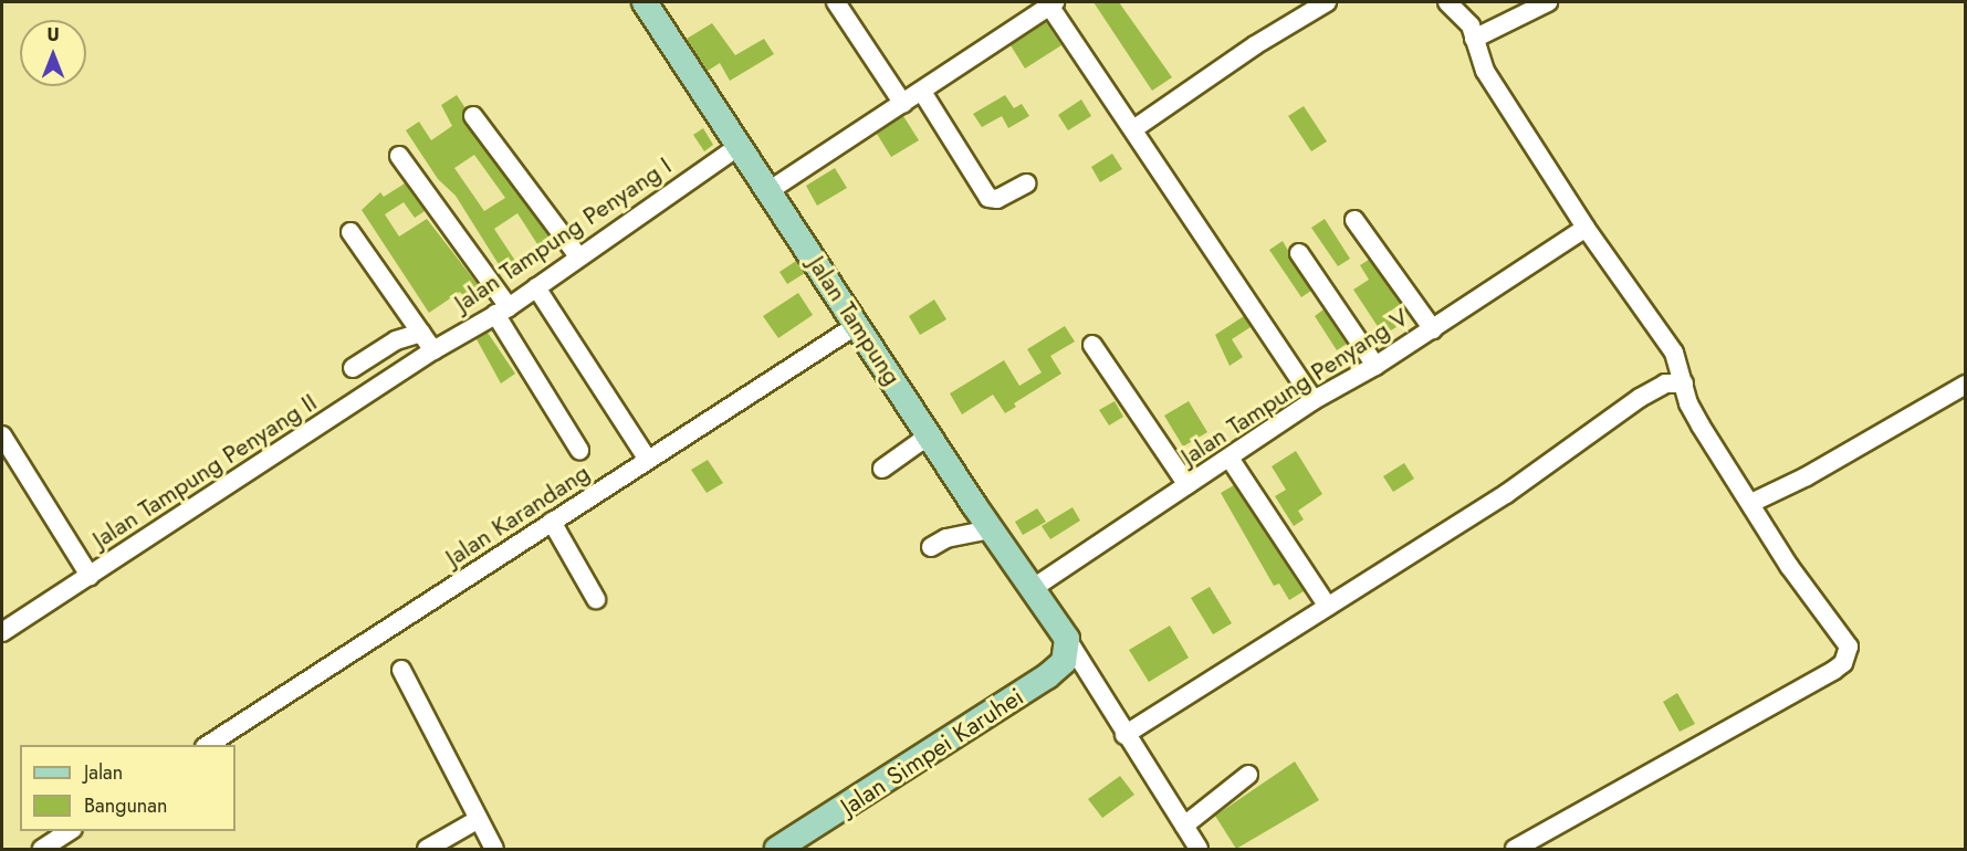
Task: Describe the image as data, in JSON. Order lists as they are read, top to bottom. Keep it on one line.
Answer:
{"streets":{"main road":["Jalan Tampung","Jalan Simpei Karuhei"],"street":["Jalan Tampung Penyang I","Jalan Tampung Penyang V","Jalan Tampung Penyang II","Jalan Karandang"]},"crossings":[["Jalan Tampung Penyang I","Jalan Tampung"],["Jalan Tampung Penyang I","Jalan Tampung Penyang II"],["Jalan Tampung","Jalan Tampung Penyang V"],["Jalan Tampung","Jalan Karandang"],["Jalan Tampung","Jalan Simpei Karuhei"]],"legend":["Jalan","Bangunan"],"north":"top"}
